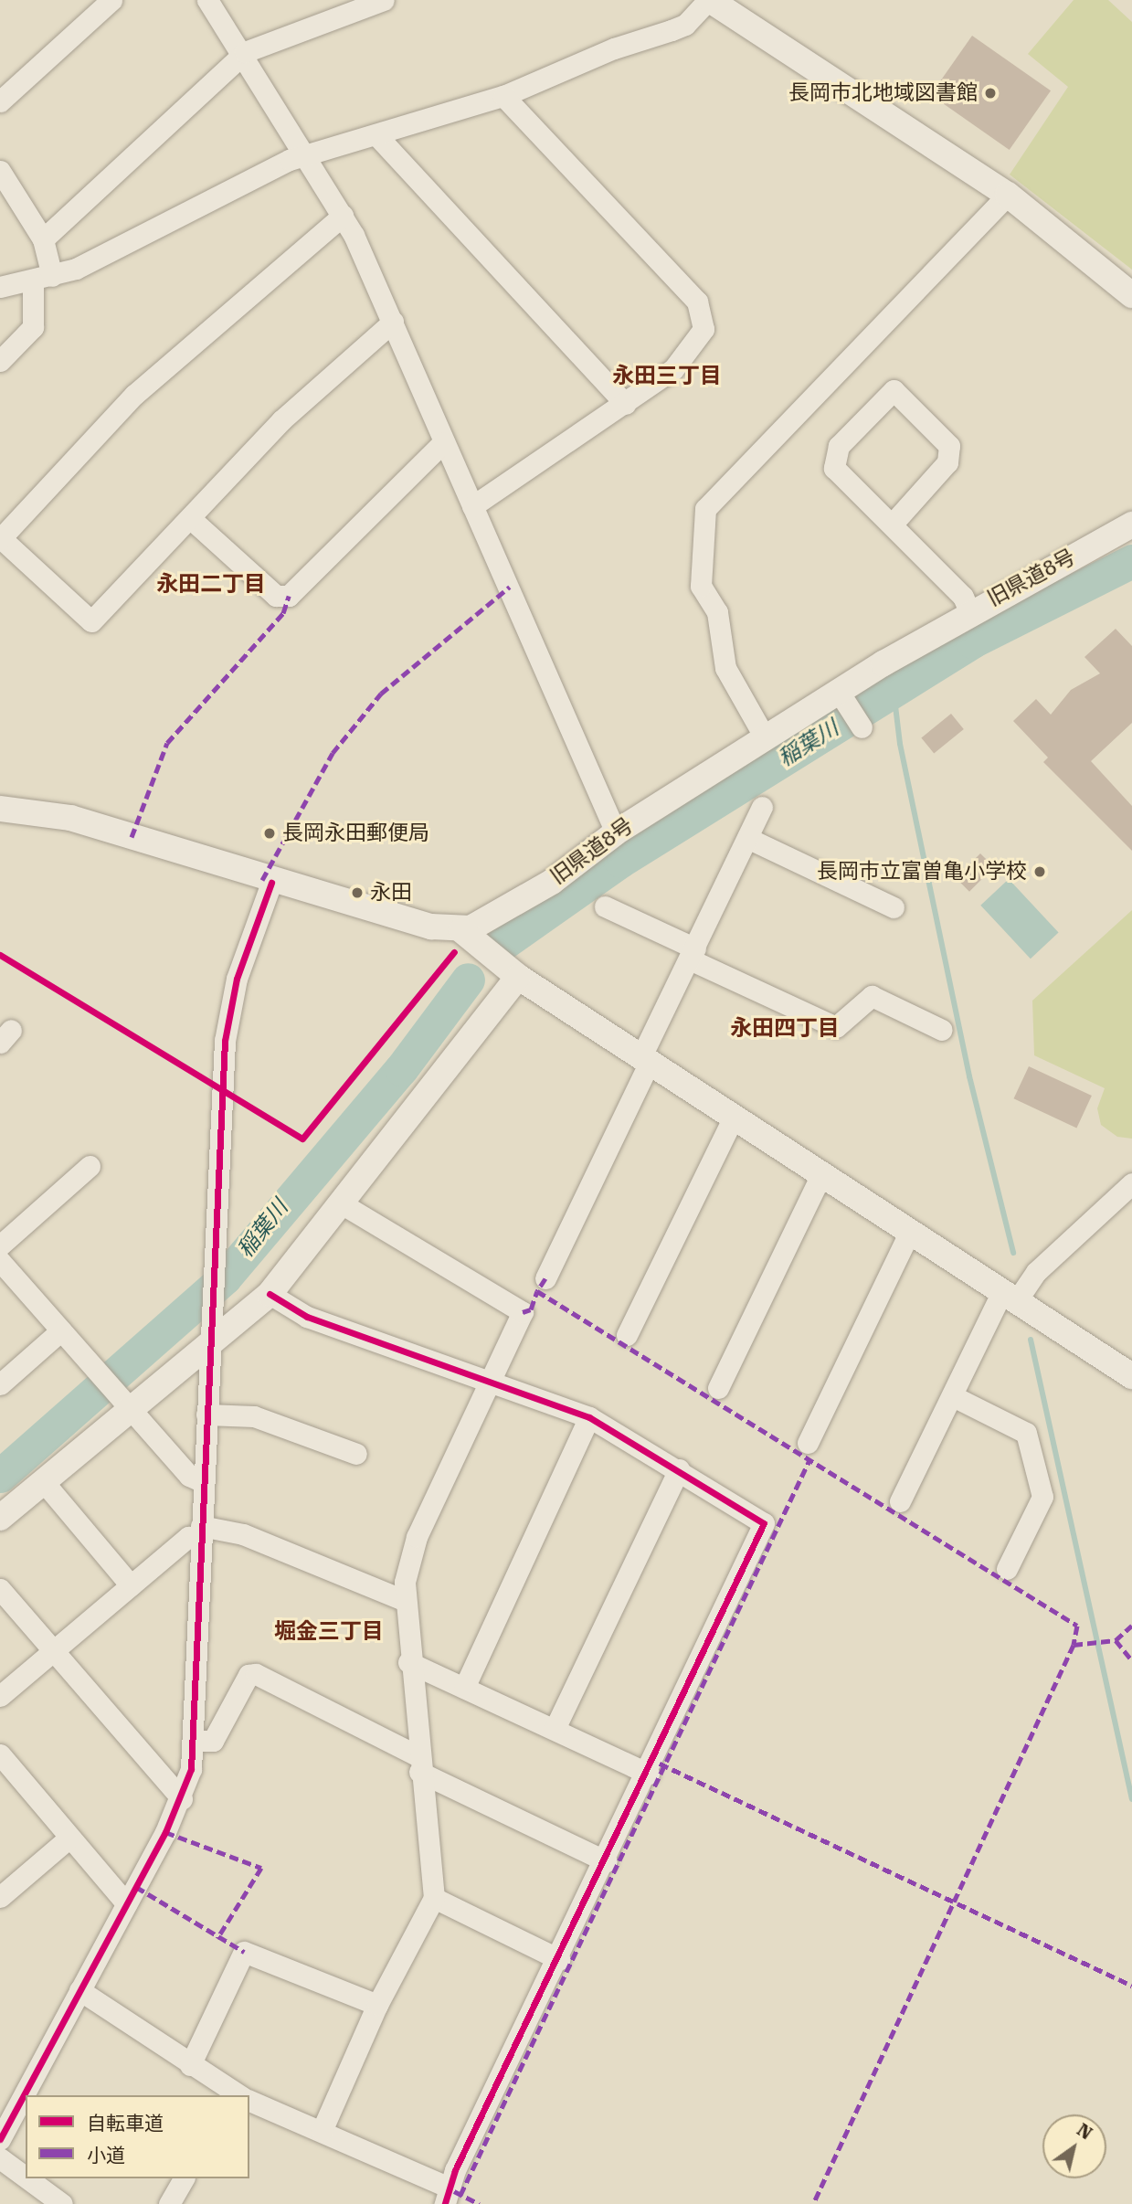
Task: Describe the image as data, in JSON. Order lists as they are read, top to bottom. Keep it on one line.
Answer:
{"streets":{"street":["旧県道8号"]},"districts":["永田三丁目","永田二丁目","永田四丁目","堀金三丁目"],"water":["稲葉川"],"places":["長岡市北地域図書館","長岡永田郵便局","長岡市立富曽亀小学校","永田"],"legend":["自転車道","小道"],"north":"top right"}
